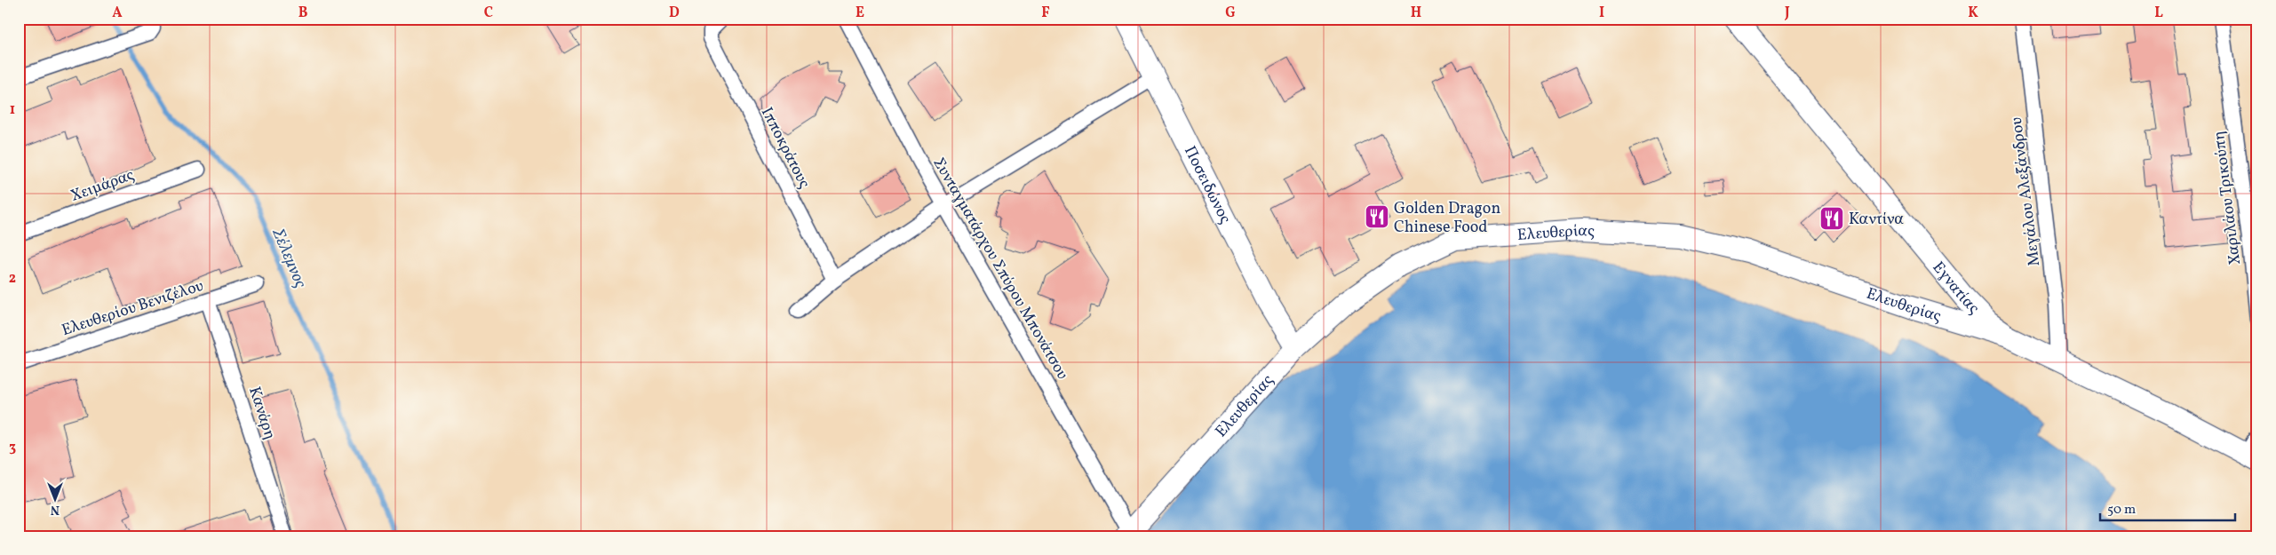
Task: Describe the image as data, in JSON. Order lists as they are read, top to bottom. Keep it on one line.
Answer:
{"streets":{"street":["Ιπποκράτους","Ποσειδώνος","Χειμάρας","Μεγάλου Αλεξάνδρου","Χαριλάου Τρικούπη","Ελευθερίας","Συνταγματάρχου Σπύρου Μπονάτσου","Εγνατίας","Ελευθερίου Βενιζέλου","Κανάρη"]},"crossings":[["Ποσειδώνος","Ελευθερίας"],["Μεγάλου Αλεξάνδρου","Εγνατίας"],["Ελευθερίας","Συνταγματάρχου Σπύρου Μπονάτσου"],["Ελευθερίας","Εγνατίας"],["Ελευθερίου Βενιζέλου","Κανάρη"]],"water":["Σέλεμνος"],"places":{"restaurant":["Golden Dragon Chinese Food","Καντίνα"]},"scale_bar":"50 m","north":"bottom","grid":{"columns":["A","B","C","D","E","F","G","H","I","J","K","L"],"rows":["1","2","3"]}}
